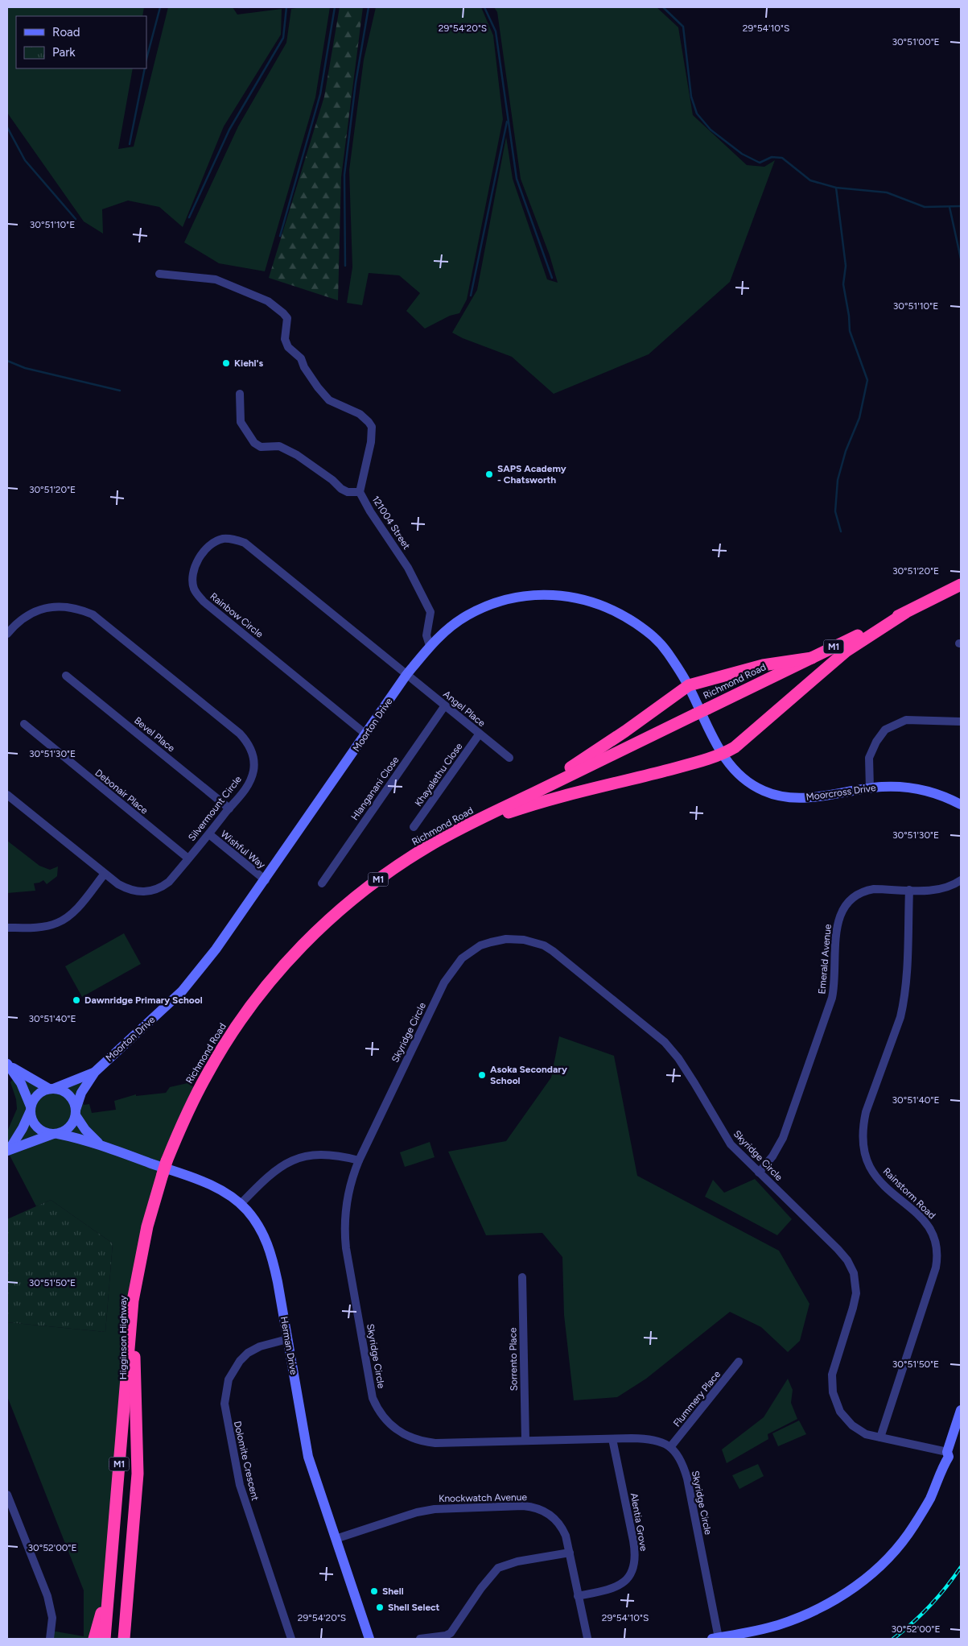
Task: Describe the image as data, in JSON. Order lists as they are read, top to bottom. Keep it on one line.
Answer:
{"streets":{"highway":["M1","Richmond Road","Higginson Highway"],"street":["121004 Street","Rainbow Circle","Angel Place","Moorton Drive","Bevel Place","Khayalethu Close","Hlanganani Close","Debonair Place","Moorcross Drive","Silvermount Circle","Wishful Way","Emerald Avenue","Skyridge Circle","Rainstorm Road","Herman Drive","Sorrento Place","Flummery Place","Dolomite Crescent","Knockwatch Avenue","Alentia Grove"]},"crossings":[["121004 Street","Moorton Drive"],["Rainbow Circle","Angel Place"],["Rainbow Circle","Moorton Drive"],["Richmond Road","Higginson Highway"],["Angel Place","Moorton Drive"],["Angel Place","Khayalethu Close"],["Angel Place","Hlanganani Close"],["Moorton Drive","Moorcross Drive"],["Moorton Drive","Wishful Way"],["Moorton Drive","Herman Drive"],["Bevel Place","Silvermount Circle"],["Debonair Place","Silvermount Circle"],["Silvermount Circle","Wishful Way"],["Emerald Avenue","Skyridge Circle"],["Emerald Avenue","Rainstorm Road"],["Skyridge Circle","Rainstorm Road"],["Skyridge Circle","Sorrento Place"],["Skyridge Circle","Flummery Place"],["Skyridge Circle","Alentia Grove"],["Herman Drive","Dolomite Crescent"],["Herman Drive","Knockwatch Avenue"],["Knockwatch Avenue","Alentia Grove"]],"places":["Kiehl's","SAPS Academy - Chatsworth","Dawnridge Primary School","Asoka Secondary School","Shell","Shell Select"],"legend":["Road","Park"],"coordinates":["29°54'20\"S","29°54'10\"S","30°51'00\"E","30°51'10\"E","30°51'20\"E","30°51'30\"E","30°51'40\"E","30°51'50\"E","30°52'00\"E"]}
